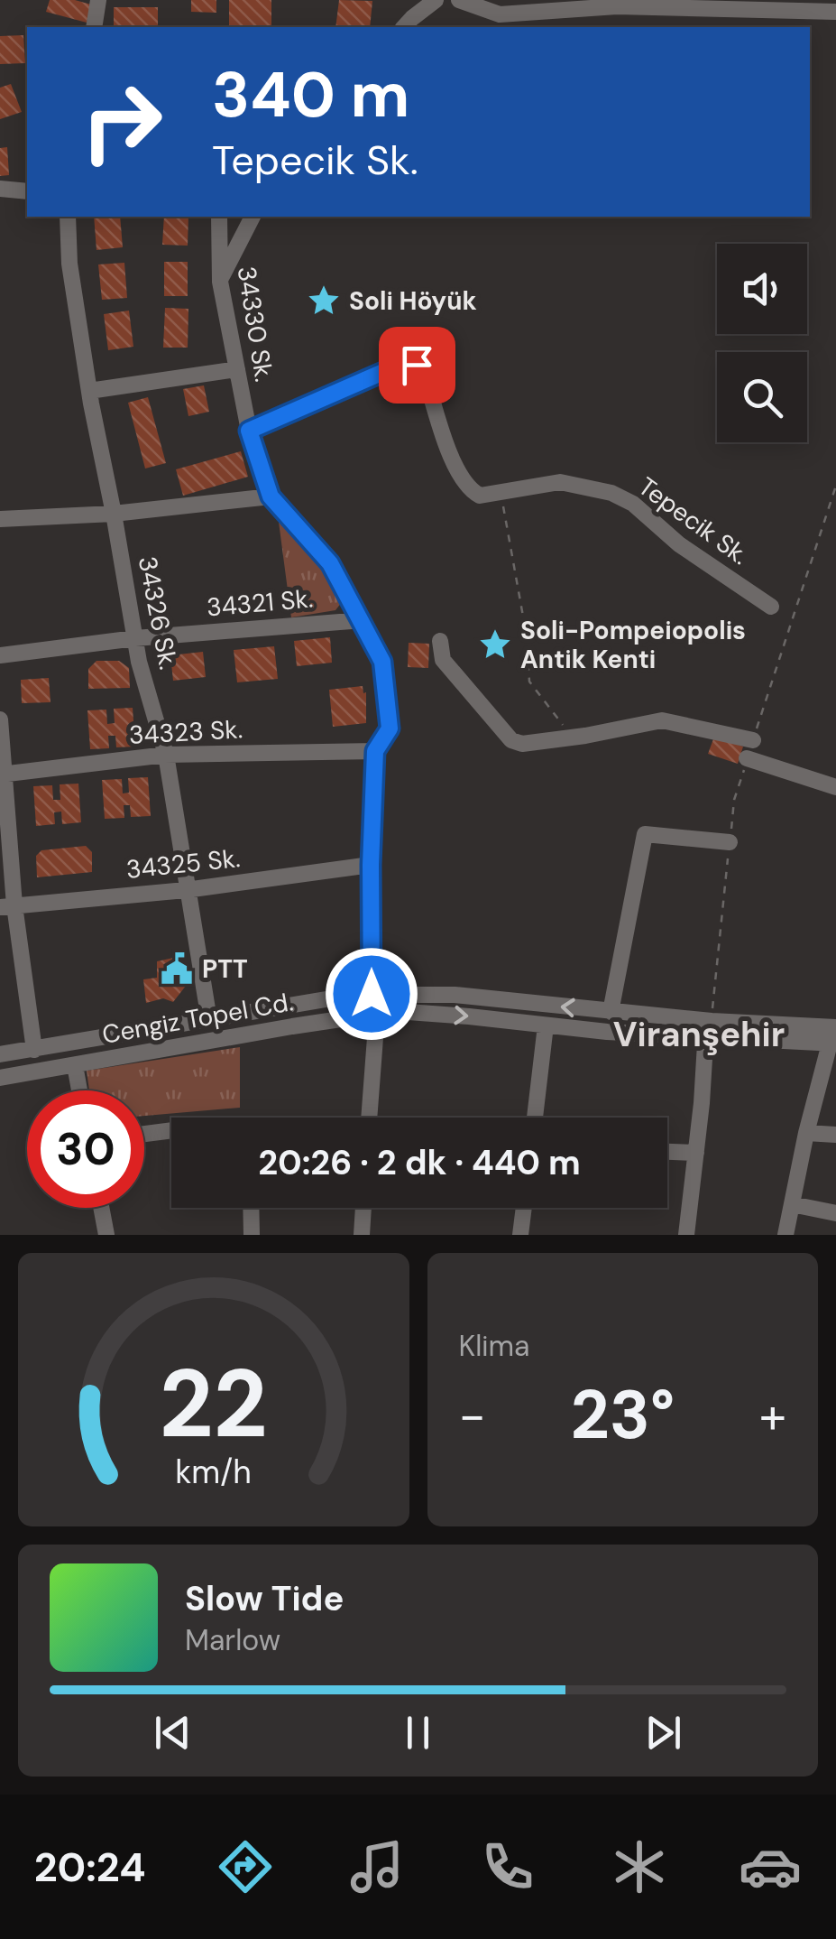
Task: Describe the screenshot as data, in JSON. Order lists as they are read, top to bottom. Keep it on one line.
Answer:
{"streets":{"street":["34330 Sk.","Tepecik Sk.","34321 Sk.","34326 Sk.","34323 Sk.","34325 Sk.","Cengiz Topel Cd."]},"crossings":[["34330 Sk.","Tepecik Sk."],["34330 Sk.","34321 Sk."],["34330 Sk.","34323 Sk."],["34330 Sk.","34325 Sk."],["34330 Sk.","Cengiz Topel Cd."],["34321 Sk.","34326 Sk."],["34326 Sk.","34323 Sk."],["34326 Sk.","34325 Sk."],["34326 Sk.","Cengiz Topel Cd."]],"districts":["Viranşehir"],"places":{"place":["Soli Höyük","Soli-Pompeiopolis Antik Kenti"],"public building":["PTT"]},"page":{"turn":["340 m","Tepecik Sk."],"limit":"30","trip":"20:26 · 2 dk · 440 m","tile":"Klima","heat":["−","23°","+"],"song":["Slow Tide","Marlow"],"tabs":"20:24","gauge":["22","km/h"]}}
